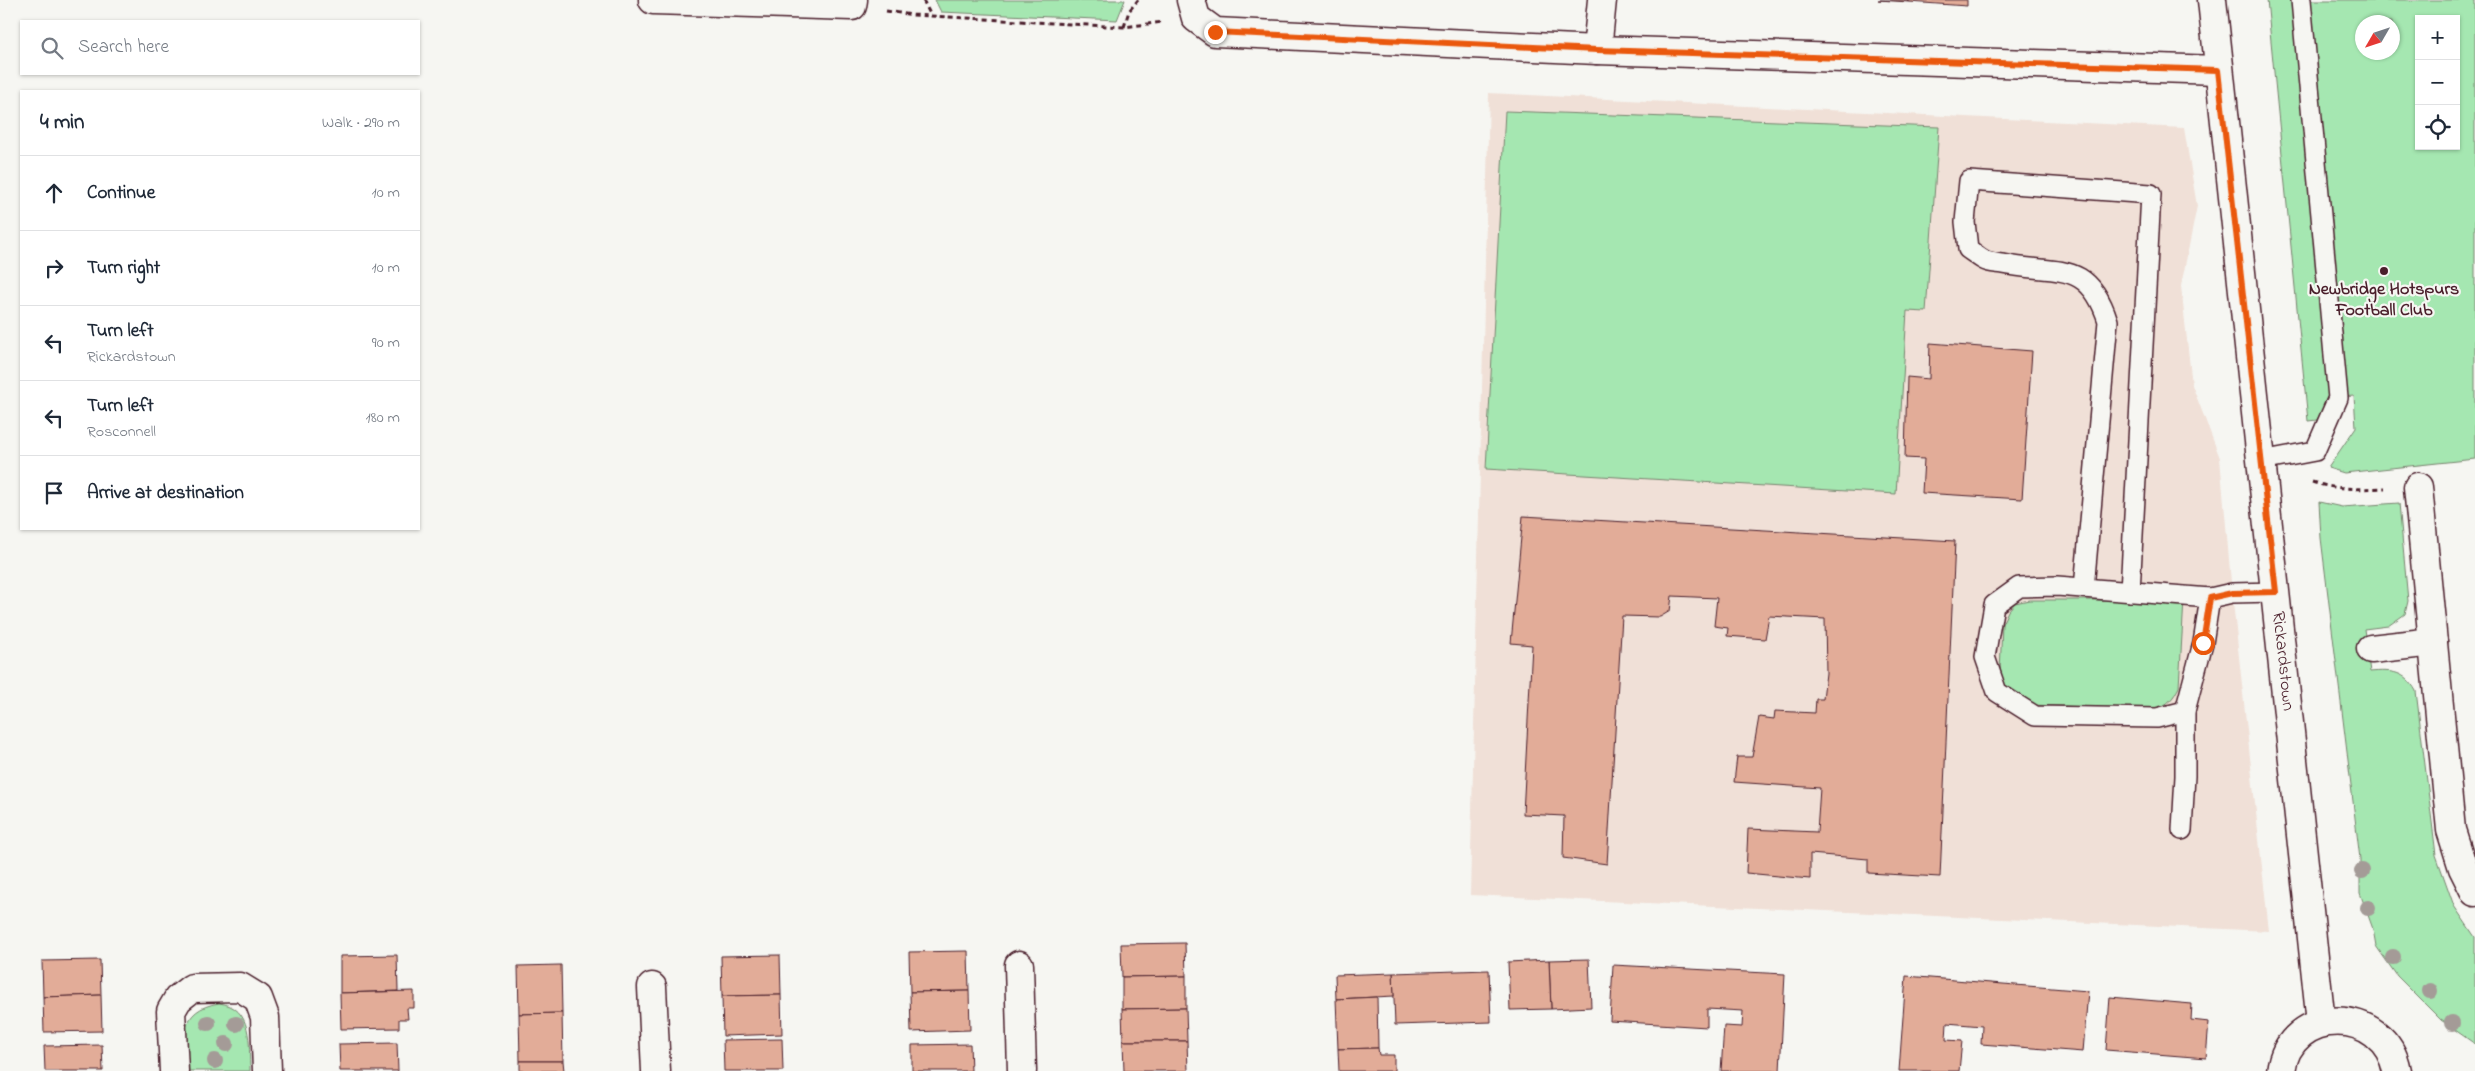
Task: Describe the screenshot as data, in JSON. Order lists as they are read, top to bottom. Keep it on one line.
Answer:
{"streets":{"street":["Rickardstown"]},"places":["Newbridge Hotspurs Football Club"],"north":"bottom left","page":{"map_buttons":["+","−"],"search":"Search here","heading":["4 min","Walk · 290 m"],"list":[["Continue","10 m"],["Turn right","10 m"],["Turn left","Rickardstown","90 m"],["Turn left","Rosconnell","180 m"],"Arrive at destination"]}}
